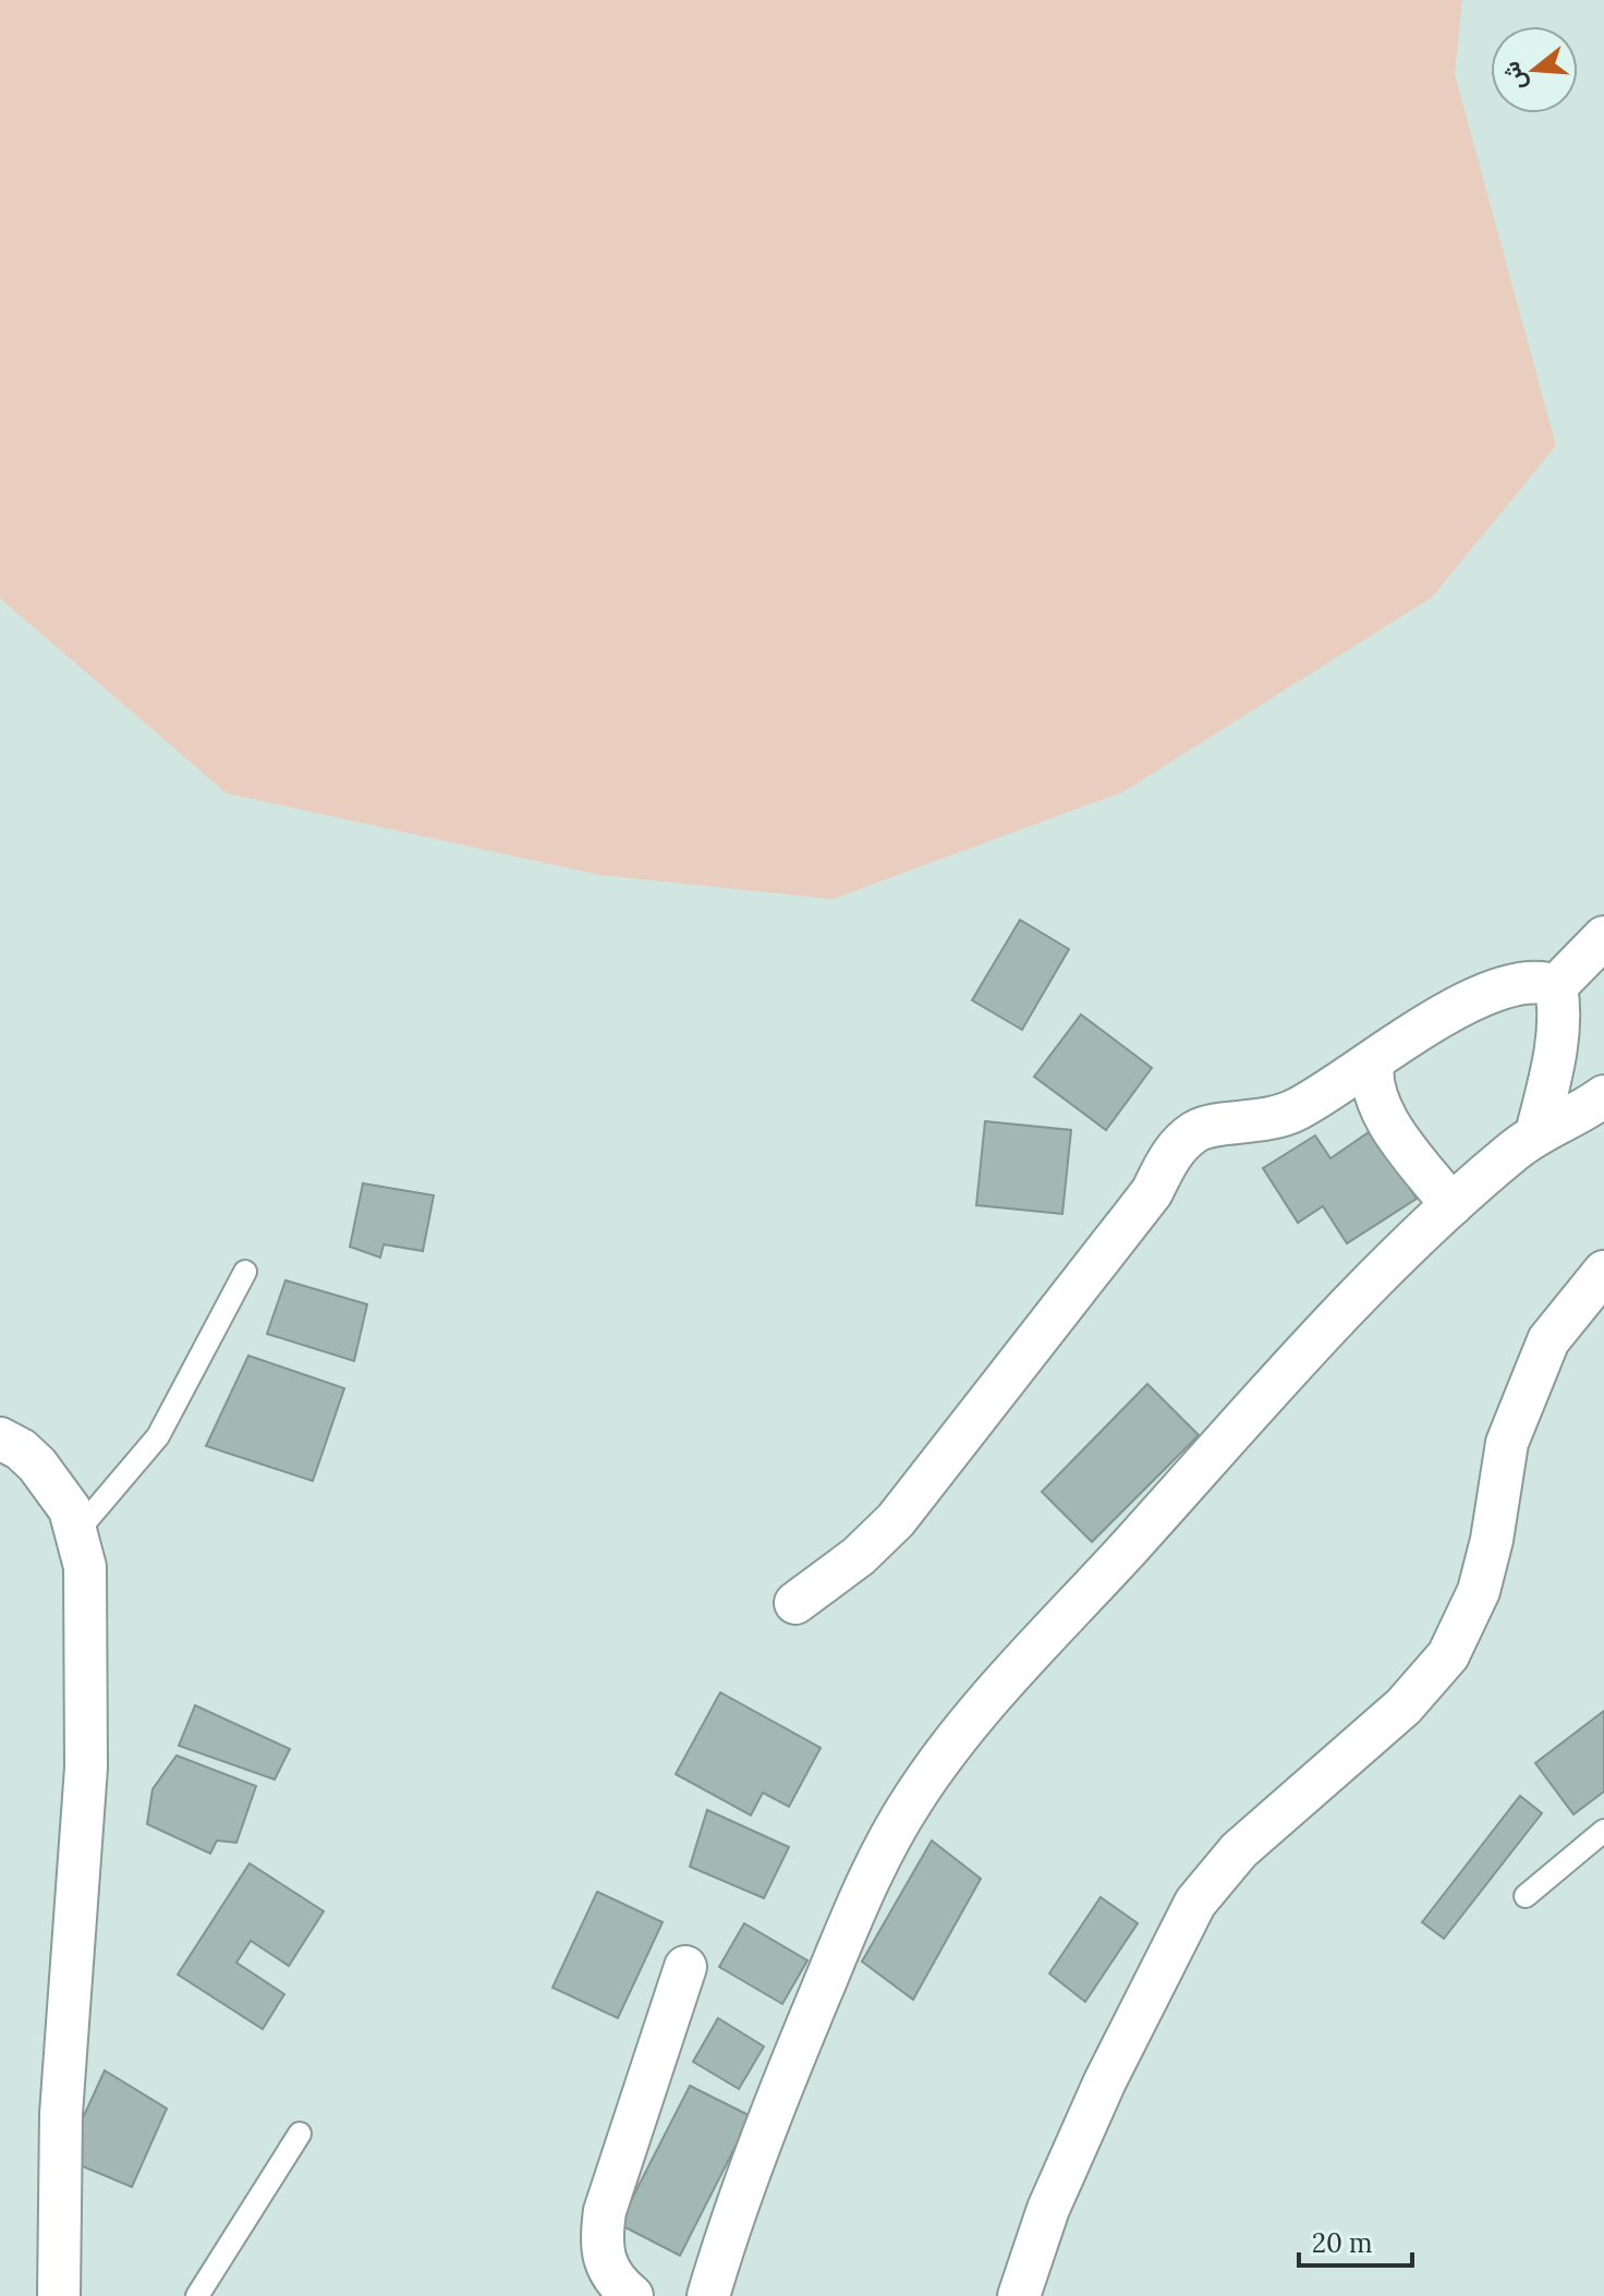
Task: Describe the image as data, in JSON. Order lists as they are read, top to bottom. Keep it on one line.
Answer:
{"scale_bar":"20 m","north":"left"}
